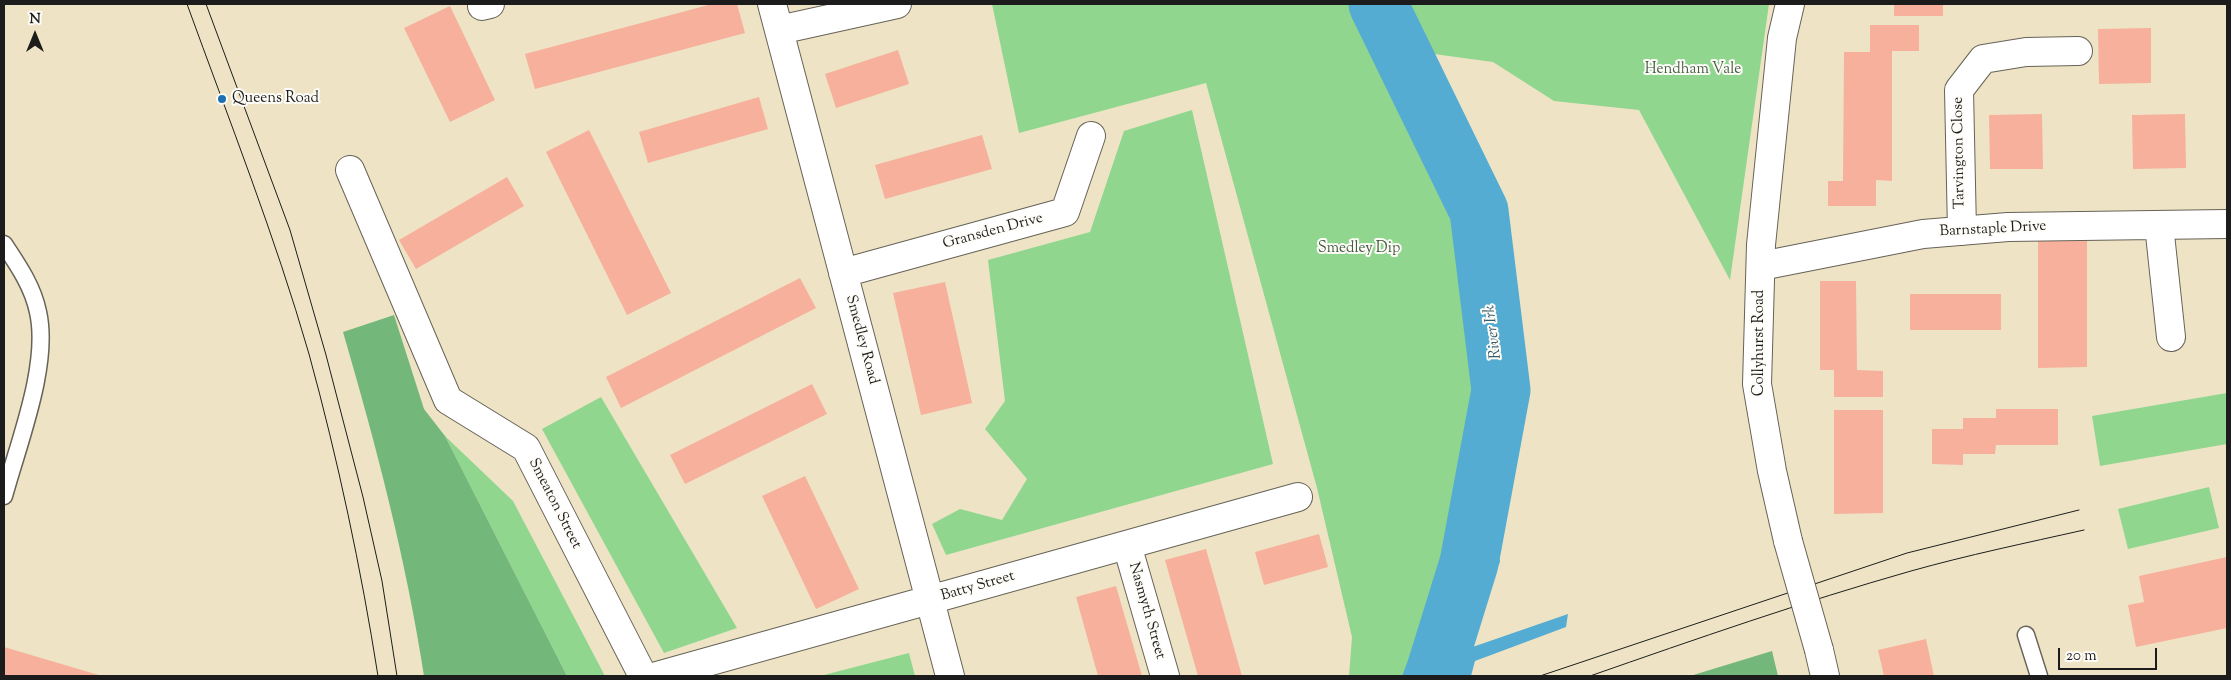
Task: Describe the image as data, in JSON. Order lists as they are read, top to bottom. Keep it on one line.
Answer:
{"streets":{"street":["Tarvington Close","Barnstaple Drive","Gransden Drive","Smedley Road","Collyhurst Road","Smeaton Street","Batty Street","Nasmyth Street"]},"crossings":[["Tarvington Close","Barnstaple Drive"],["Barnstaple Drive","Collyhurst Road"],["Gransden Drive","Smedley Road"],["Smedley Road","Batty Street"],["Batty Street","Nasmyth Street"]],"water":["River Irk"],"parks":["Hendham Vale","Smedley Dip"],"places":["Queens Road"],"scale_bar":"20 m","north":"top"}
